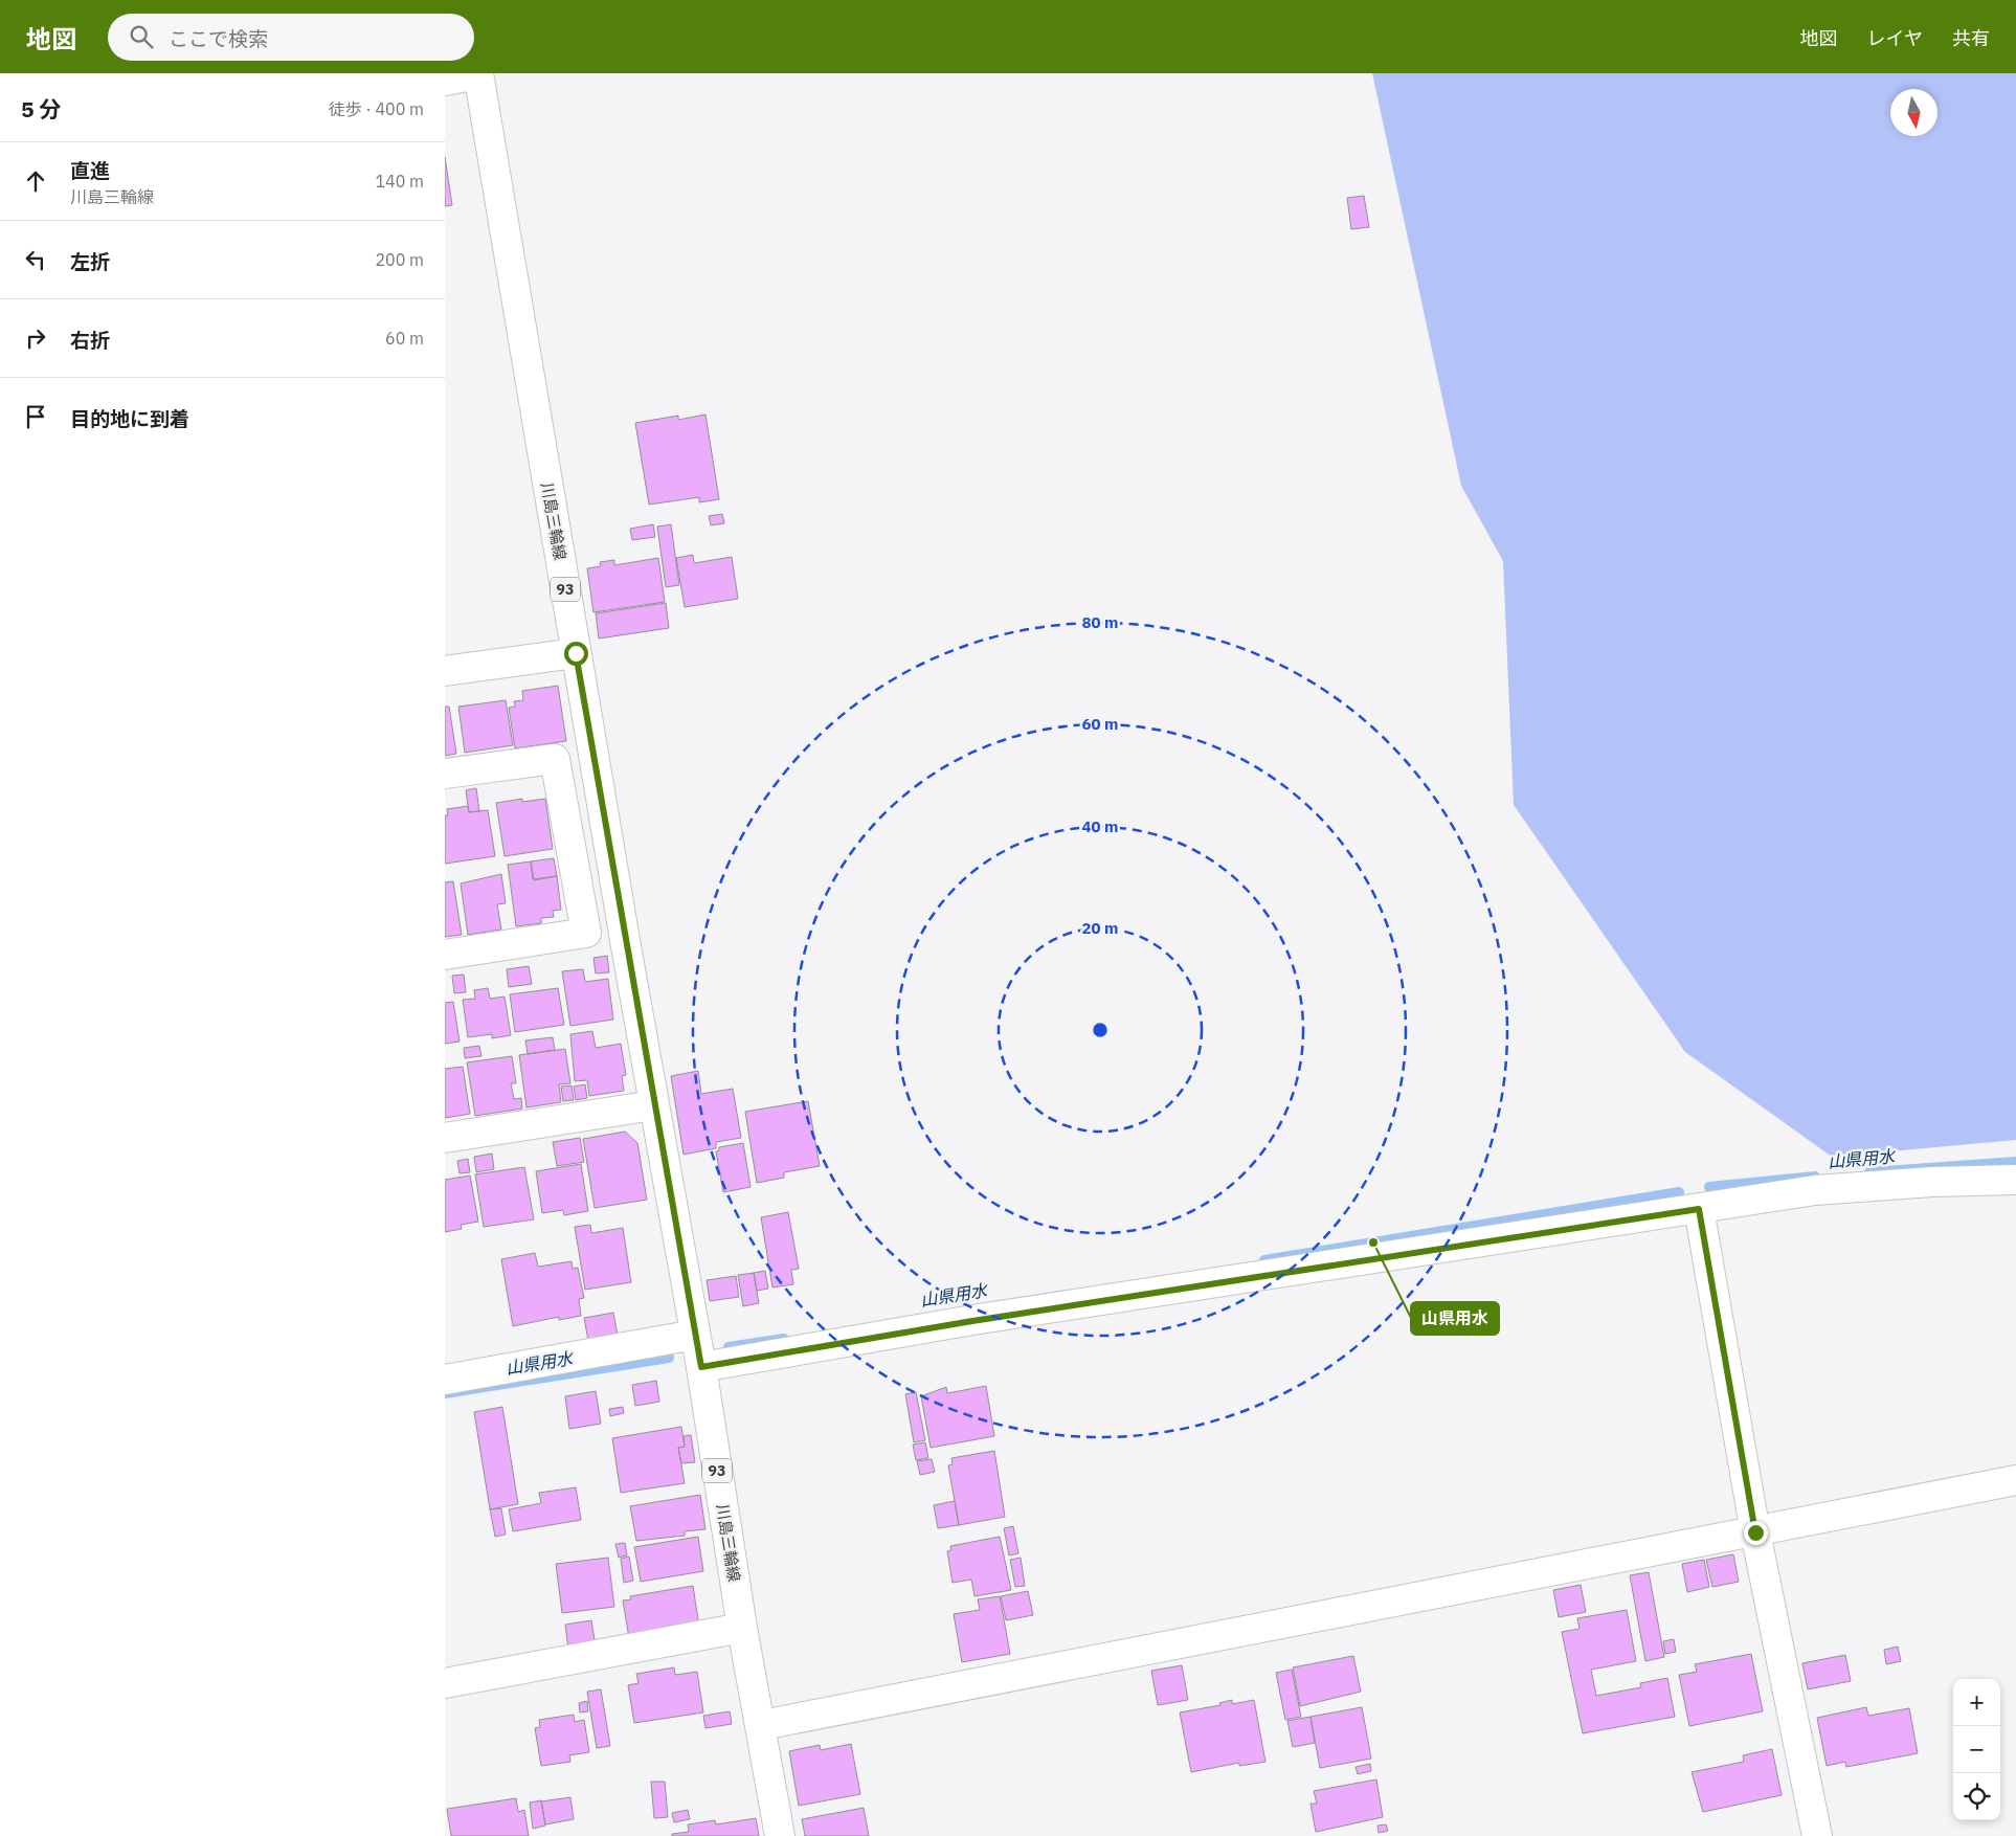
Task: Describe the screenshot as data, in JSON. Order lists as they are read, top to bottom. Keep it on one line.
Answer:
{"streets":{"street":["川島三輪線","93"]},"water":["山県用水"],"places":["山県用水"],"north":"bottom","page":{"header":"地図","search":"ここで検索","nav":["地図","レイヤ","共有"],"heading":["5 分","徒歩 · 400 m"],"list":[["直進","川島三輪線","140 m"],["左折","200 m"],["右折","60 m"],"目的地に到着"],"map_buttons":["+","−"]},"rings":["80 m","60 m","40 m","20 m"]}
